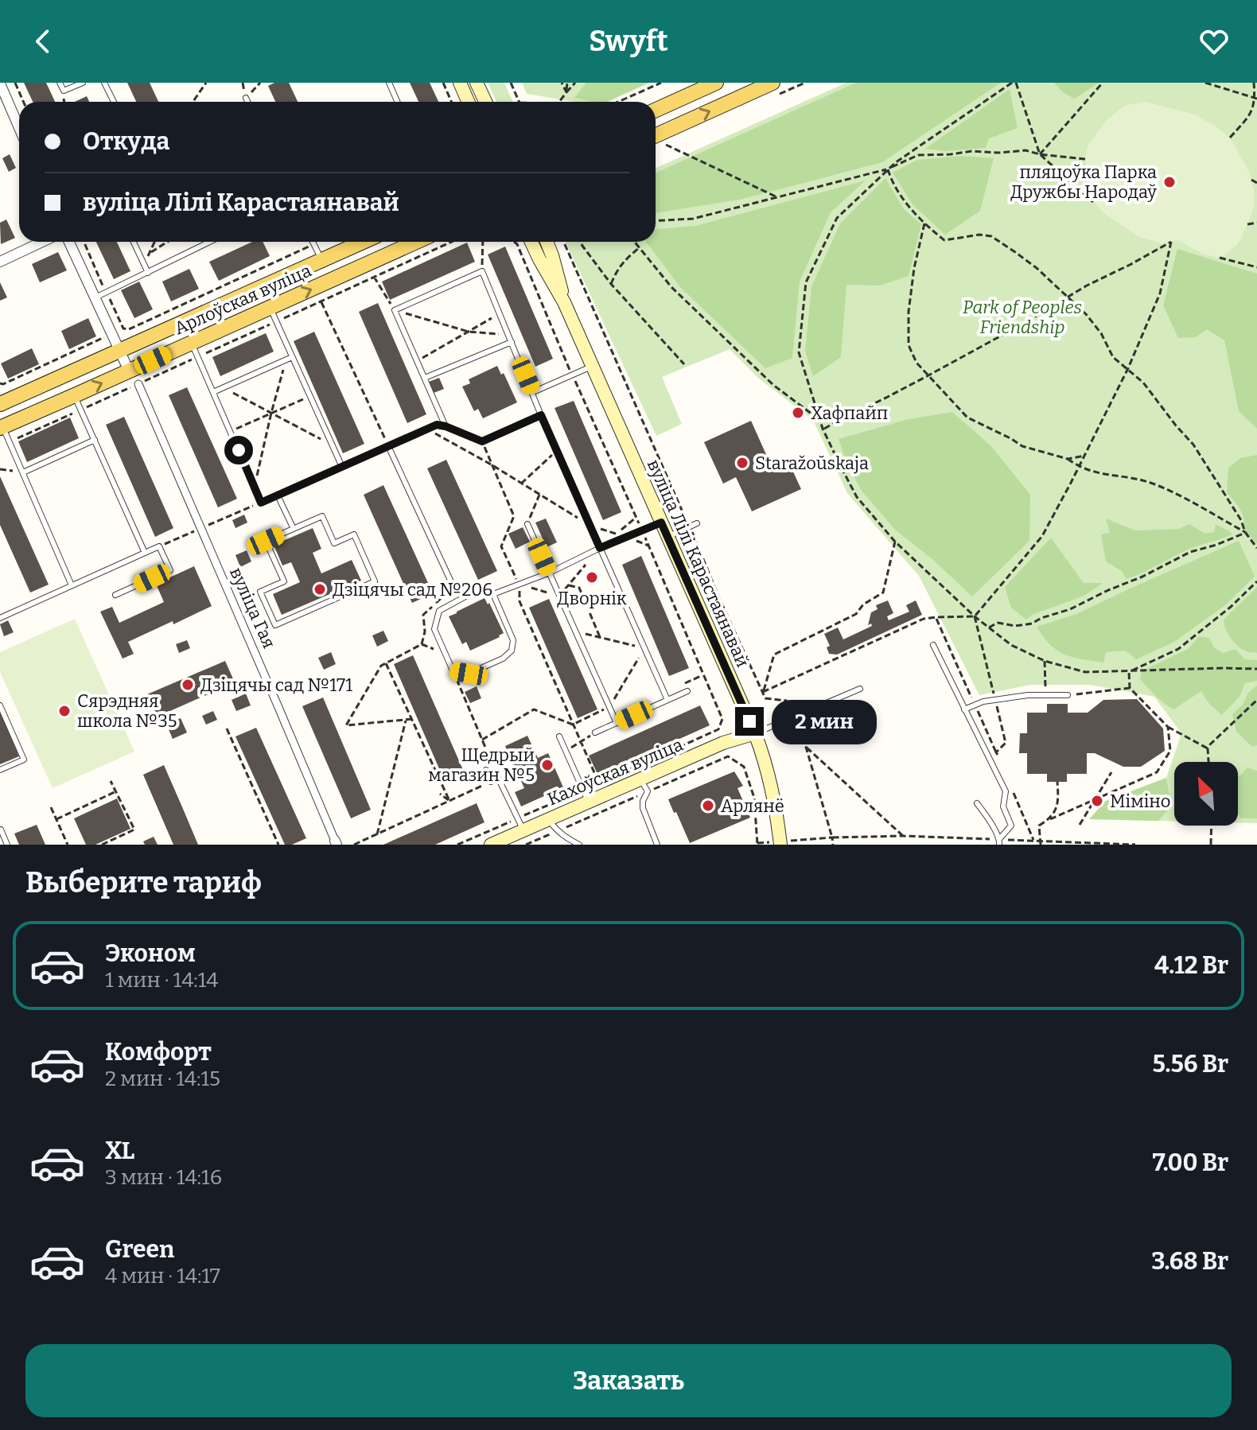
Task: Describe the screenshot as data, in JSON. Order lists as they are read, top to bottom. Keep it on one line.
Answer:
{"streets":{"main road":["Арлоўская вуліца","вуліца Лілі Карастаянавай","Кахоўская вуліца"],"street":["вуліца Гая"]},"crossings":[["вуліца Лілі Карастаянавай","Кахоўская вуліца"]],"parks":["Park of Peoples Friendship"],"places":["пляцоўка Парка Дружбы Народаў","Хафпайп","Staražoŭskaja","Дворнік","Дзіцячы сад №206","Дзіцячы сад №171","Сярэдняя школа №35","Щедрый магазин №5","Міміно","Арлянё"],"north":"top left","page":{"header":"Swyft","banner":["Откуда","вуліца Лілі Карастаянавай"],"bubble":"2 мин","heading":"Выберите тариф","list":[{"name":"Эконом","note":"1 мин · 14:14","value":"4.12 Br"},{"name":"Комфорт","note":"2 мин · 14:15","value":"5.56 Br"},{"name":"XL","note":"3 мин · 14:16","value":"7.00 Br"},{"name":"Green","note":"4 мин · 14:17","value":"3.68 Br"}],"buttons":"Заказать"}}
